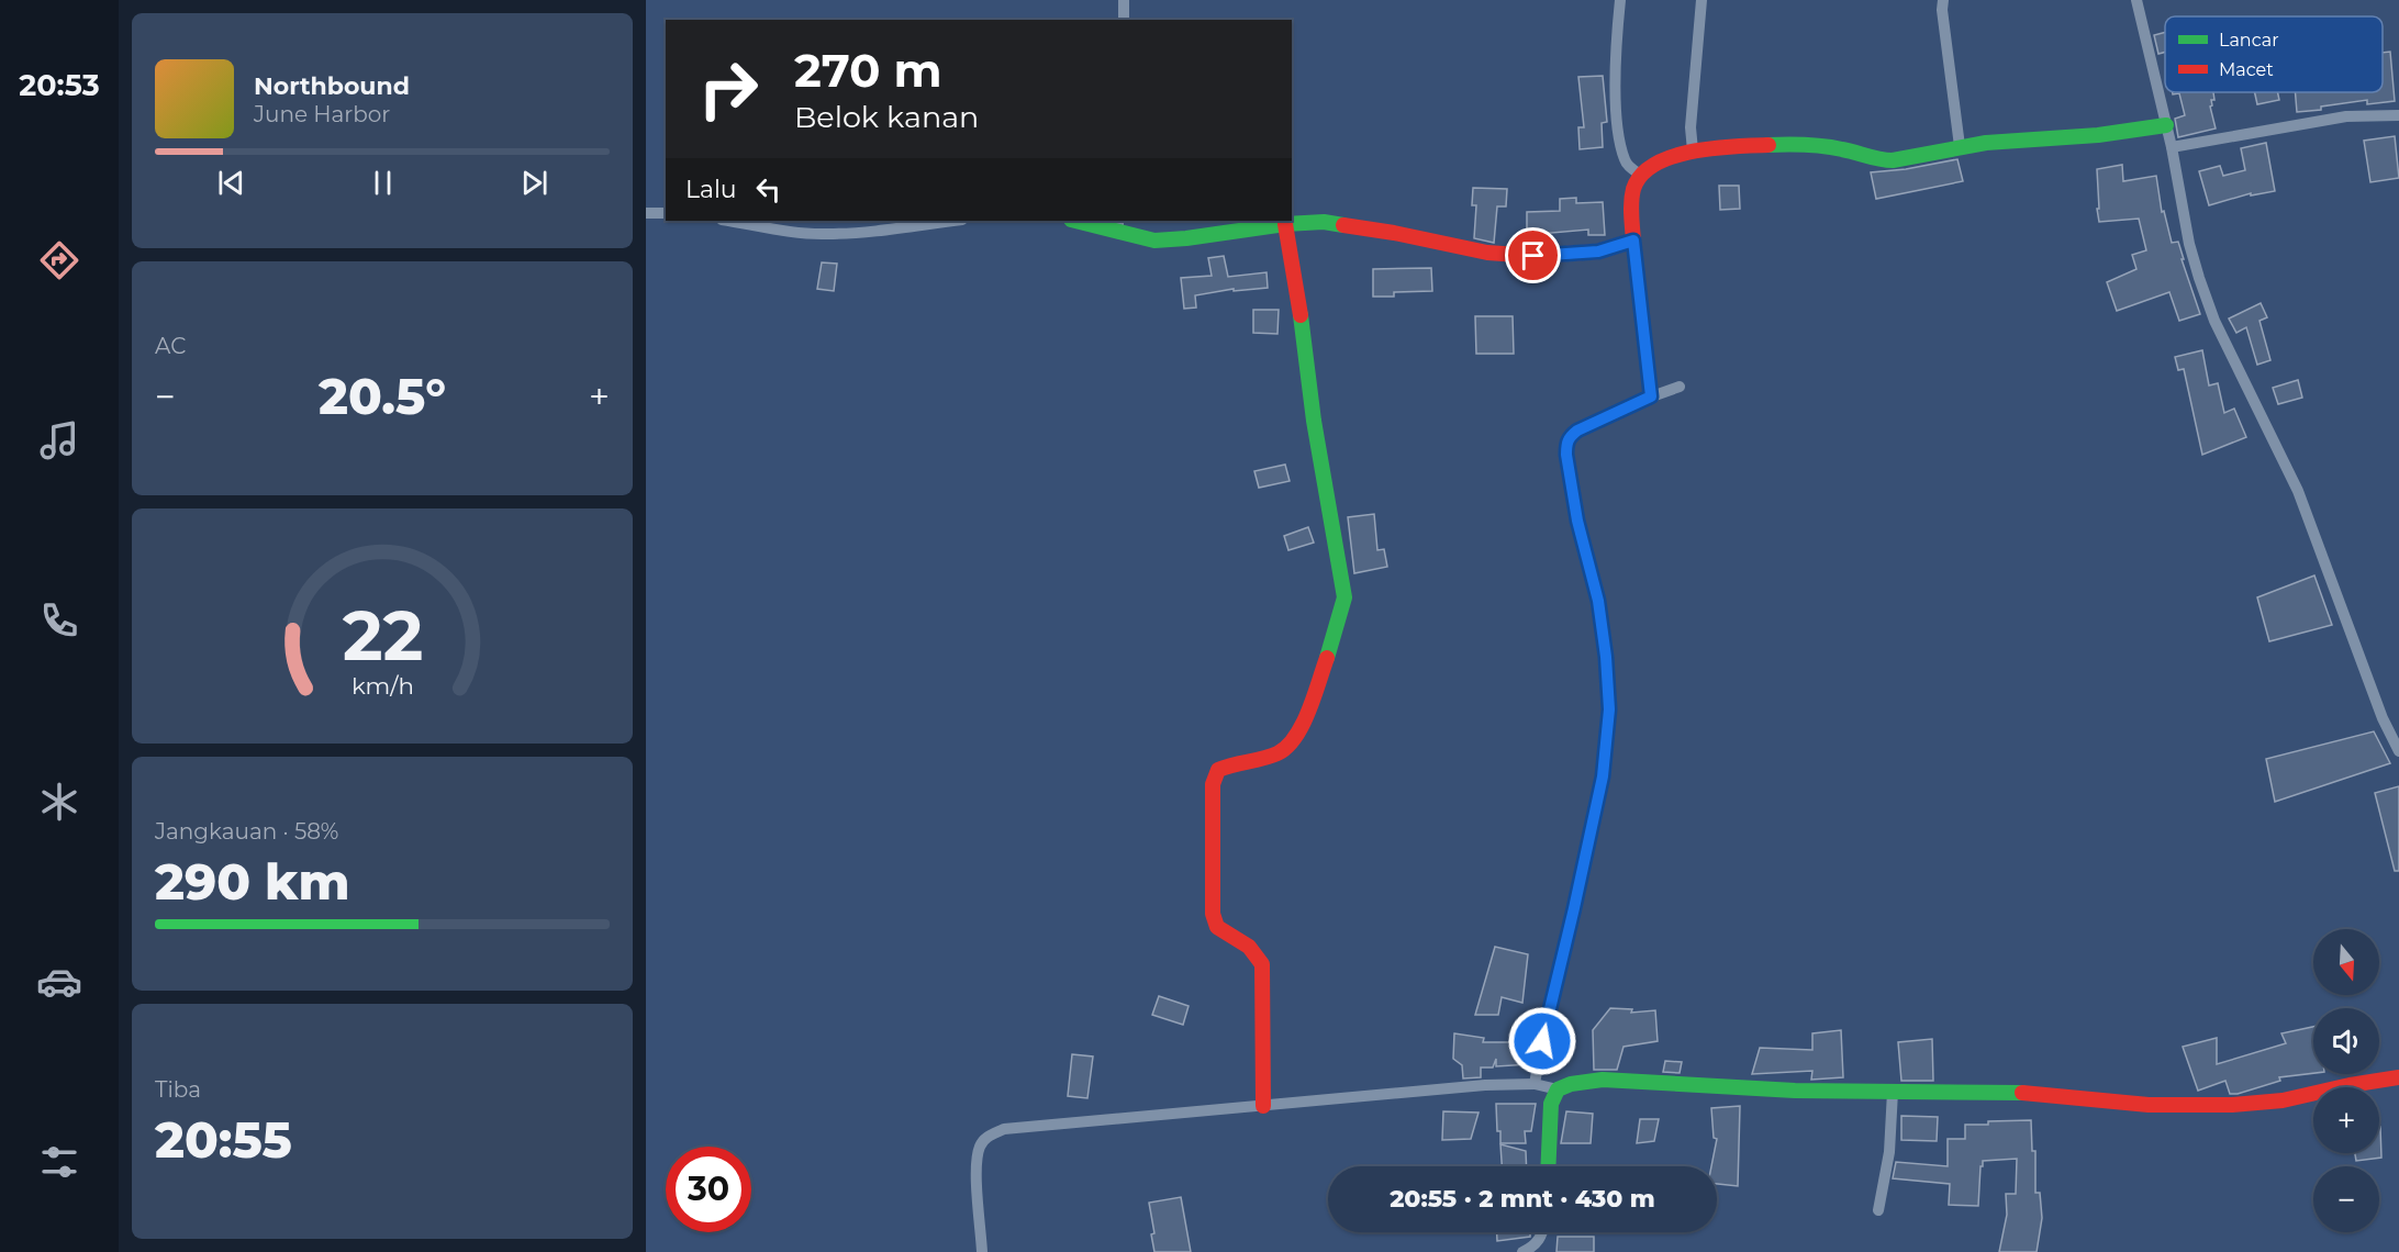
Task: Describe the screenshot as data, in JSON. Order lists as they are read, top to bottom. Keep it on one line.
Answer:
{"legend":["Lancar","Macet"],"north":"bottom","page":{"tabs":"20:53","turn":["270 m","Belok kanan"],"song":["Northbound","June Harbor"],"then":"Lalu","tile":["AC",["Jangkauan · 58%","290 km"],["Tiba","20:55"]],"heat":["−","20.5°","+"],"map_buttons":["+","−"],"limit":"30","trip":"20:55 · 2 mnt · 430 m","gauge":["22","km/h"]}}
